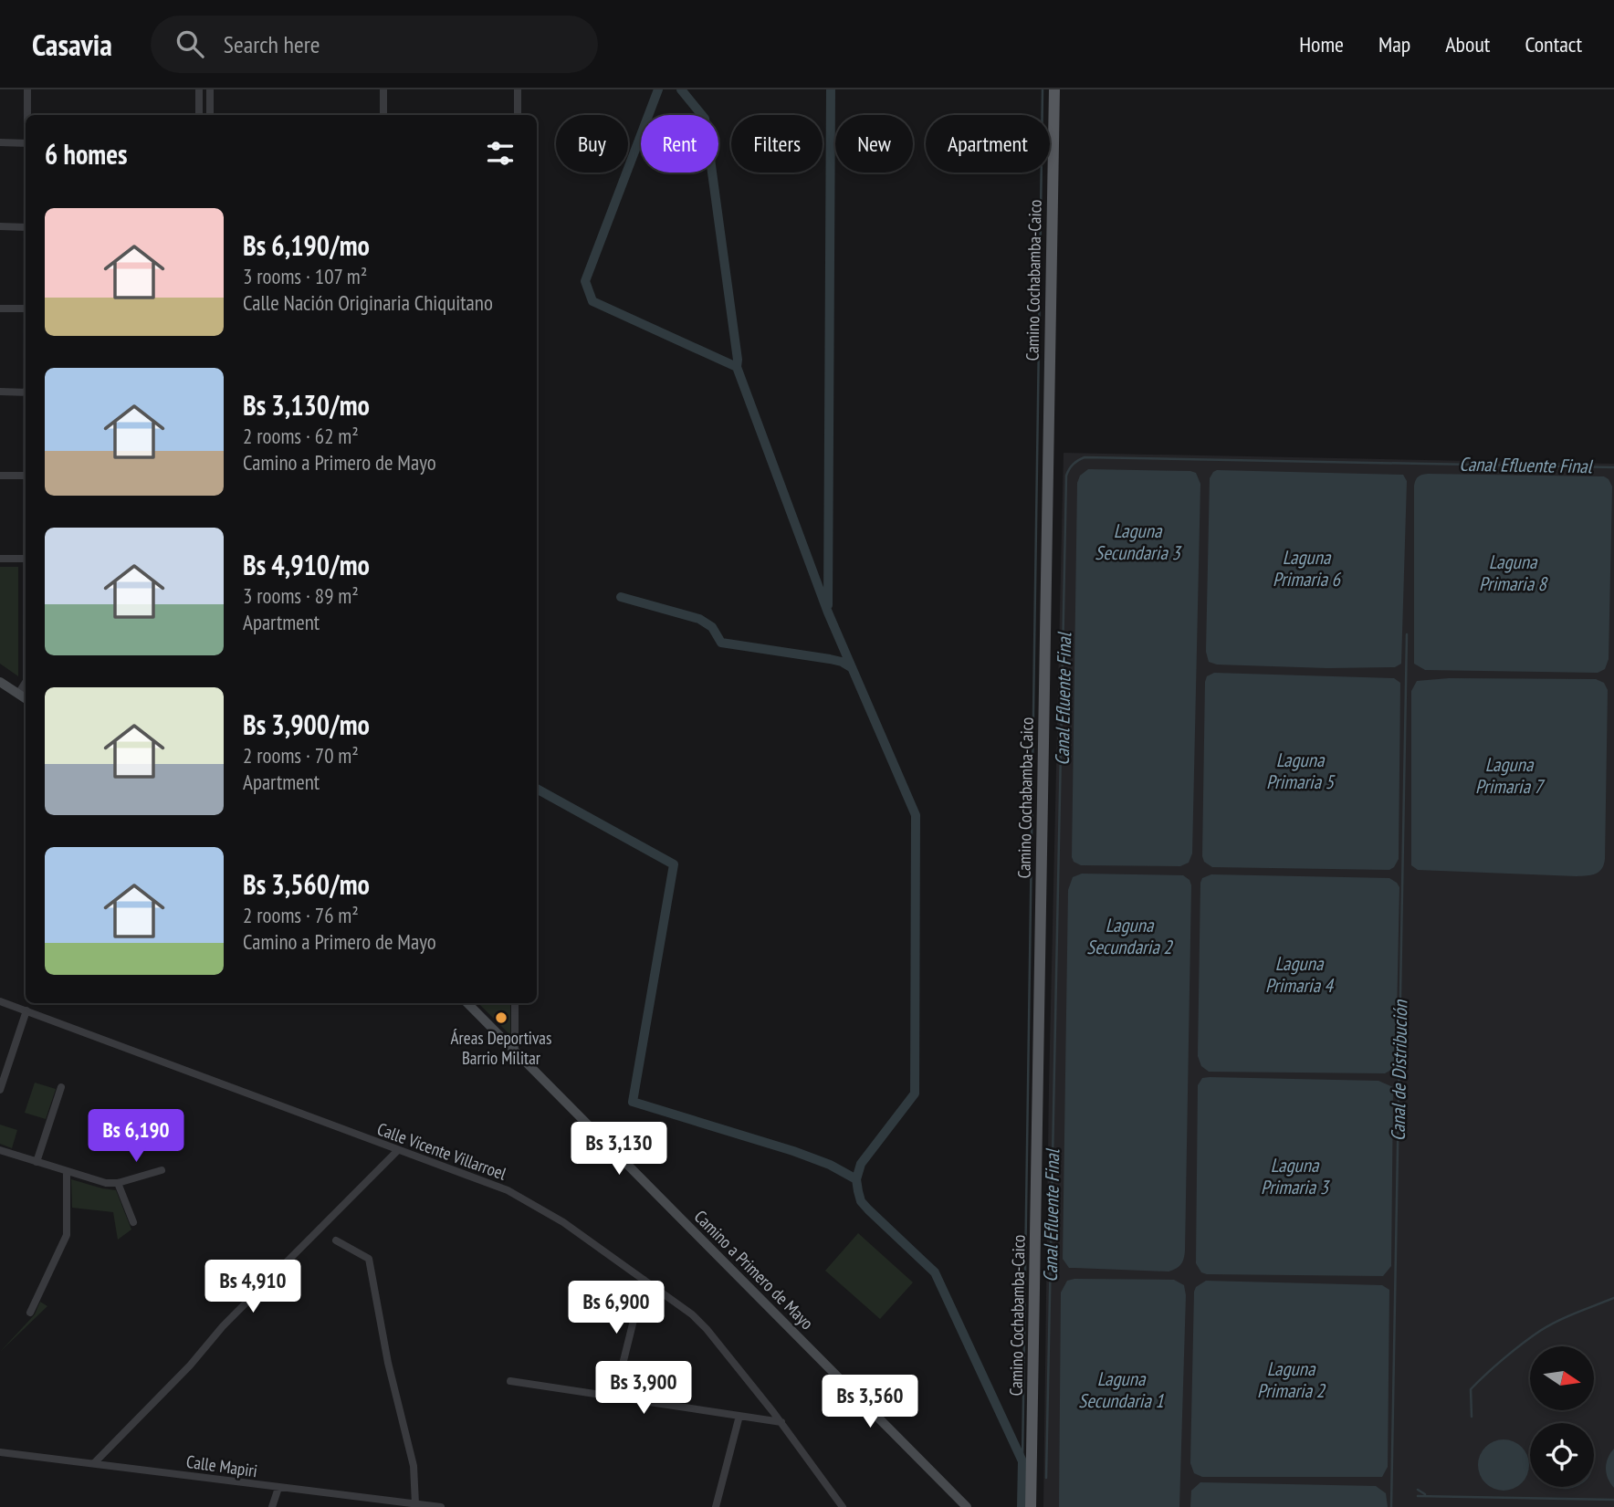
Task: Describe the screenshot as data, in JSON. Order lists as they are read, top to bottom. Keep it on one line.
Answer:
{"streets":{"main road":["Camino Cochabamba-Caico","Camino a Primero de Mayo"],"street":["Calle Vicente Villarroel","Calle Mapiri"]},"water":["Canal Efluente Final","Laguna Secundaria 3","Laguna Primaria 6","Laguna Primaria 8","Laguna Primaria 5","Laguna Primaria 7","Laguna Secundaria 2","Laguna Primaria 4","Canal de Distribución","Laguna Primaria 3","Laguna Primaria 2","Laguna Secundaria 1"],"places":["Áreas Deportivas Barrio Militar"],"north":"right","page":{"header":"Casavia","search":"Search here","nav":["Home","Map","About","Contact"],"chip":["Buy","Rent","Filters","New","Apartment"],"heading":"6 homes","list":[{"name":"Bs 6,190/mo","note":"3 rooms · 107 m² · Calle Nación Originaria Chiquitano"},{"name":"Bs 3,130/mo","note":"2 rooms · 62 m² · Camino a Primero de Mayo"},{"name":"Bs 4,910/mo","note":"3 rooms · 89 m² · Apartment"},{"name":"Bs 3,900/mo","note":"2 rooms · 70 m² · Apartment"},{"name":"Bs 3,560/mo","note":"2 rooms · 76 m² · Camino a Primero de Mayo"}],"price":["Bs 6,190","Bs 3,130","Bs 4,910","Bs 6,900","Bs 3,900","Bs 3,560"]}}
